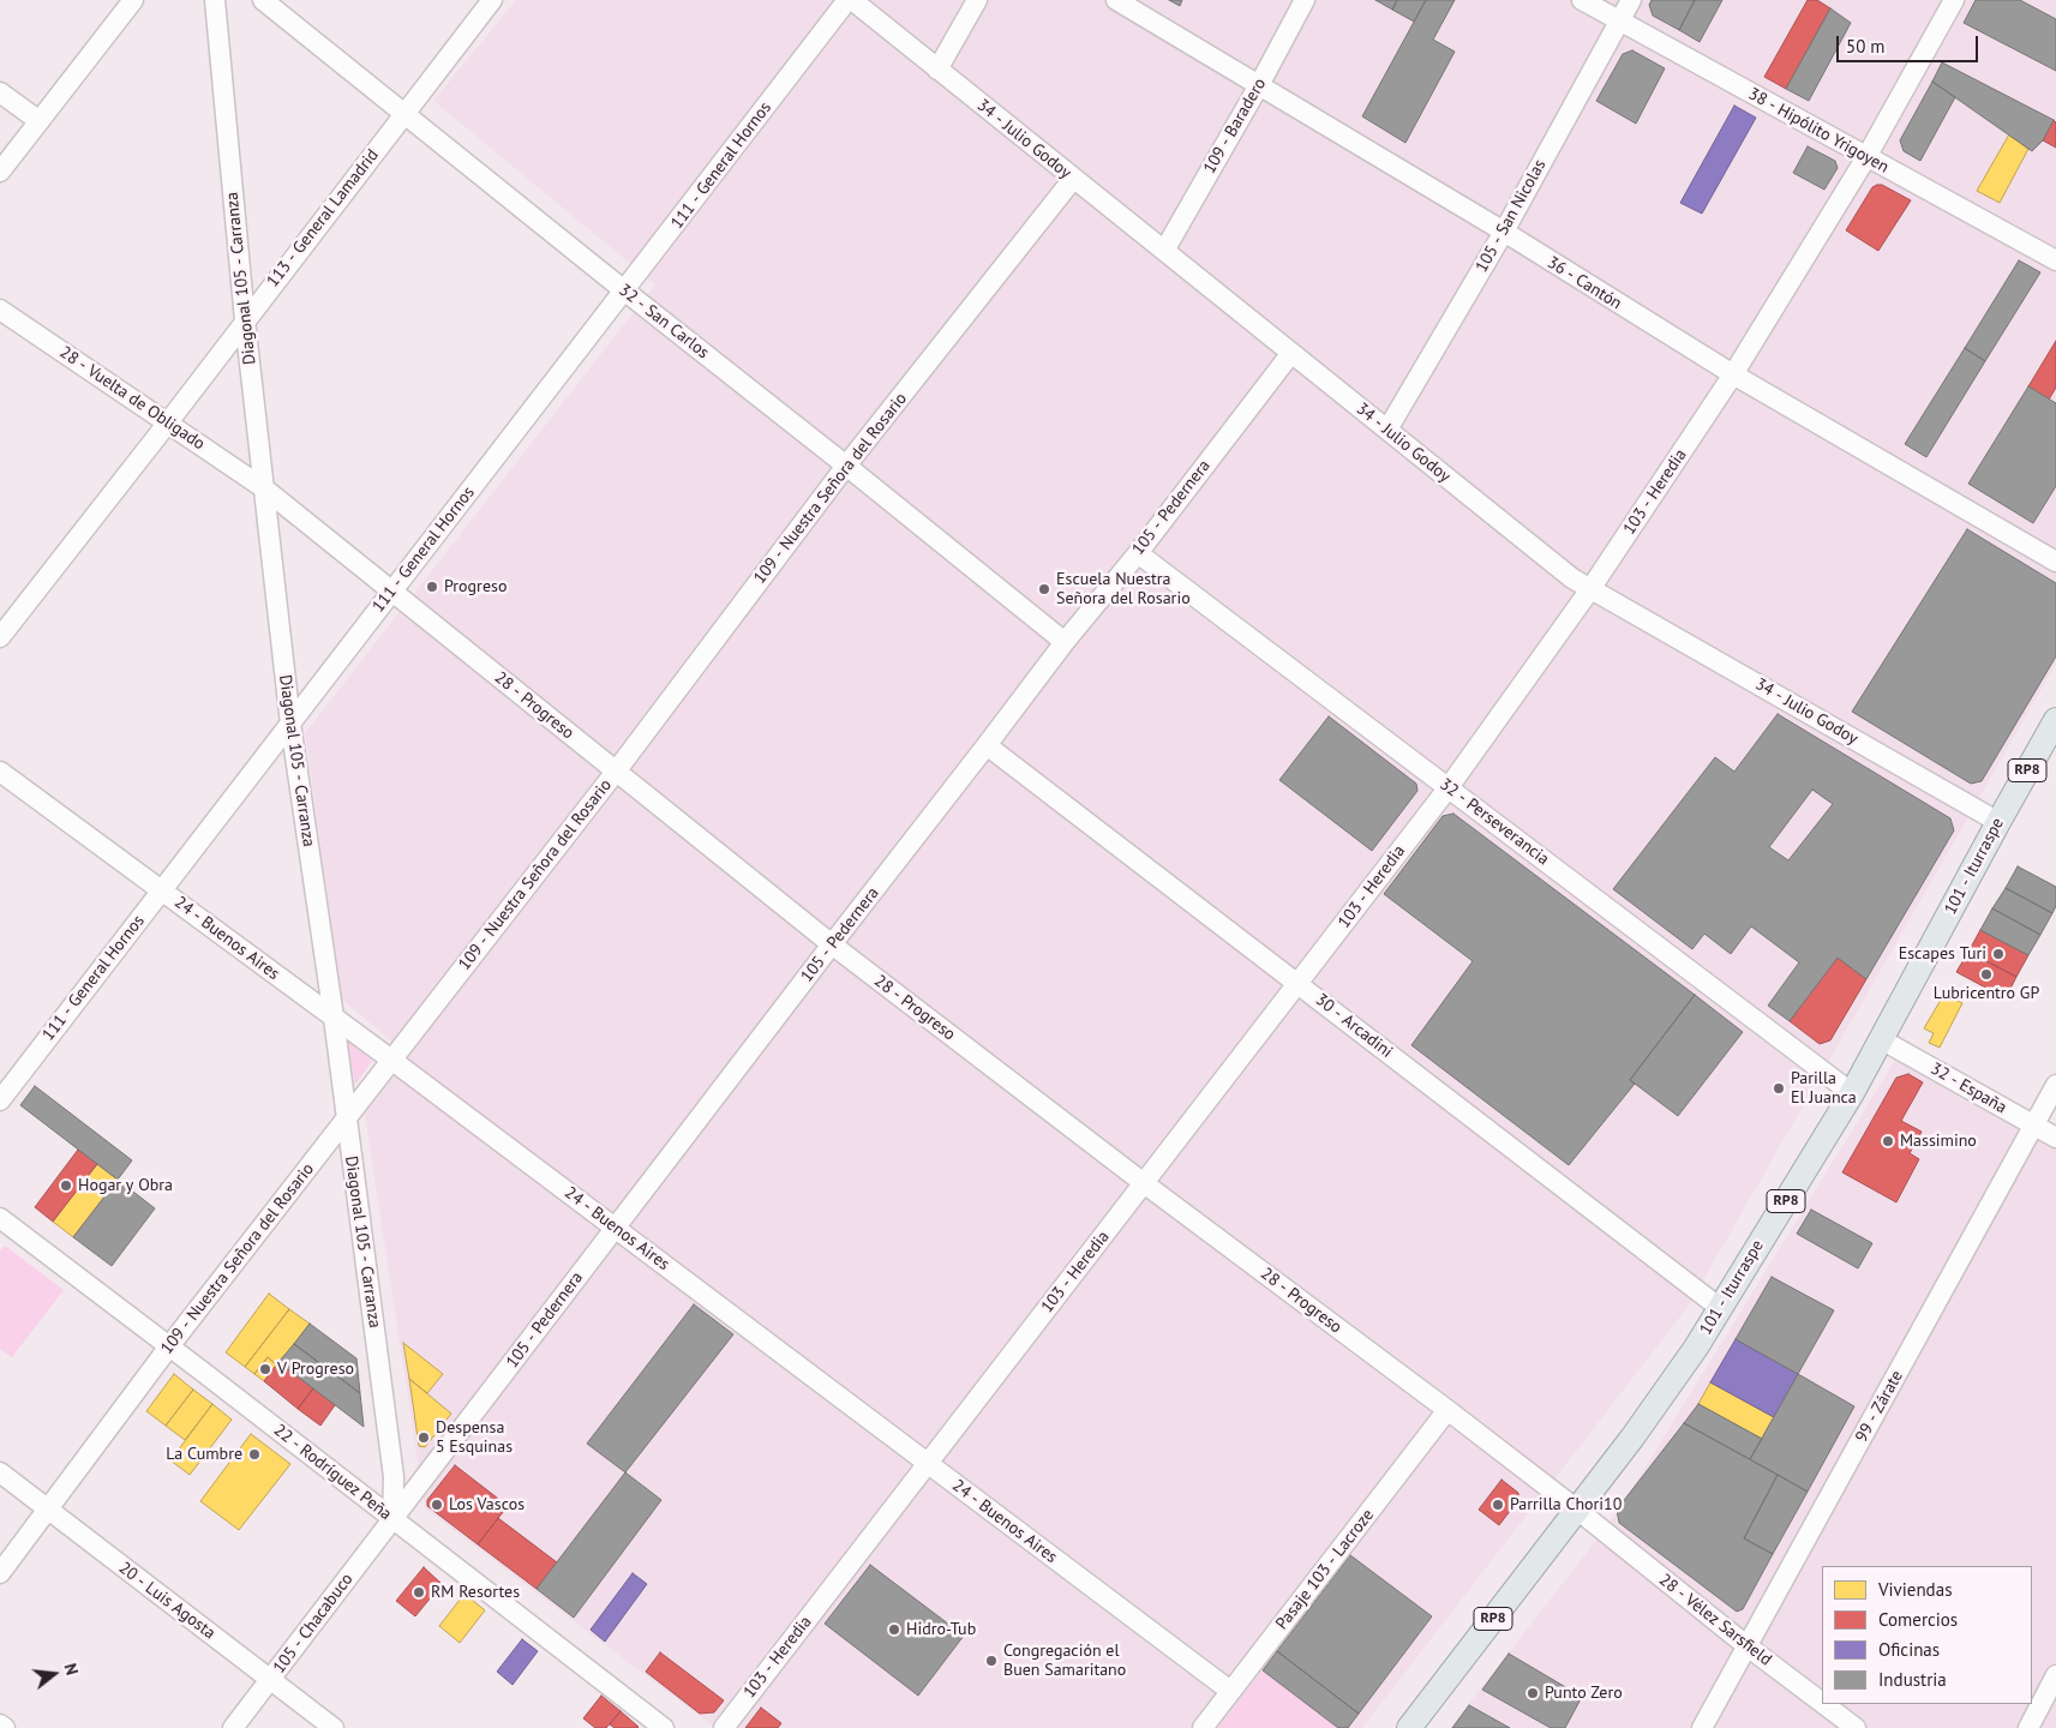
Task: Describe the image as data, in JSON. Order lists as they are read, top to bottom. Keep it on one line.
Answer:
{"streets":{"main road":["RP8","101 - Iturraspe"],"street":["109 - Baradero","38 - Hipólito Yrigoyen","34 - Julio Godoy","111 - General Hornos","105 - San Nicolas","113 - General Lamadrid","Diagonal 105 - Carranza","36 - Cantón","32 - San Carlos","28 - Vuelta de Obligado","109 - Nuestra Señora del Rosario","103 - Heredia","105 - Pedernera","28 - Progreso","32 - Perseverancia","24 - Buenos Aires","30 - Arcadini","32 - España","99 - Zárate","22 - Rodríguez Peña","Pasaje 103 - Lacroze","20 - Luis Agosta","28 - Vélez Sarsfield","105 - Chacabuco"]},"crossings":[["109 - Baradero","34 - Julio Godoy"],["109 - Baradero","36 - Cantón"],["38 - Hipólito Yrigoyen","105 - San Nicolas"],["38 - Hipólito Yrigoyen","103 - Heredia"],["34 - Julio Godoy","105 - San Nicolas"],["34 - Julio Godoy","109 - Nuestra Señora del Rosario"],["34 - Julio Godoy","103 - Heredia"],["34 - Julio Godoy","105 - Pedernera"],["34 - Julio Godoy","101 - Iturraspe"],["111 - General Hornos","Diagonal 105 - Carranza"],["111 - General Hornos","32 - San Carlos"],["111 - General Hornos","28 - Progreso"],["111 - General Hornos","24 - Buenos Aires"],["105 - San Nicolas","36 - Cantón"],["113 - General Lamadrid","Diagonal 105 - Carranza"],["113 - General Lamadrid","32 - San Carlos"],["113 - General Lamadrid","28 - Vuelta de Obligado"],["Diagonal 105 - Carranza","28 - Vuelta de Obligado"],["Diagonal 105 - Carranza","109 - Nuestra Señora del Rosario"],["Diagonal 105 - Carranza","105 - Pedernera"],["Diagonal 105 - Carranza","28 - Progreso"],["Diagonal 105 - Carranza","24 - Buenos Aires"],["Diagonal 105 - Carranza","22 - Rodríguez Peña"],["Diagonal 105 - Carranza","105 - Chacabuco"],["36 - Cantón","103 - Heredia"],["32 - San Carlos","109 - Nuestra Señora del Rosario"],["32 - San Carlos","105 - Pedernera"],["28 - Vuelta de Obligado","28 - Progreso"],["109 - Nuestra Señora del Rosario","28 - Progreso"],["109 - Nuestra Señora del Rosario","24 - Buenos Aires"],["109 - Nuestra Señora del Rosario","22 - Rodríguez Peña"],["109 - Nuestra Señora del Rosario","20 - Luis Agosta"],["103 - Heredia","28 - Progreso"],["103 - Heredia","32 - Perseverancia"],["103 - Heredia","24 - Buenos Aires"],["103 - Heredia","30 - Arcadini"],["105 - Pedernera","28 - Progreso"],["105 - Pedernera","32 - Perseverancia"],["105 - Pedernera","24 - Buenos Aires"],["105 - Pedernera","30 - Arcadini"],["105 - Pedernera","22 - Rodríguez Peña"],["105 - Pedernera","105 - Chacabuco"],["28 - Progreso","101 - Iturraspe"],["28 - Progreso","Pasaje 103 - Lacroze"],["28 - Progreso","28 - Vélez Sarsfield"],["32 - Perseverancia","101 - Iturraspe"],["101 - Iturraspe","30 - Arcadini"],["101 - Iturraspe","32 - España"],["101 - Iturraspe","28 - Vélez Sarsfield"],["24 - Buenos Aires","Pasaje 103 - Lacroze"],["32 - España","99 - Zárate"],["99 - Zárate","28 - Vélez Sarsfield"],["22 - Rodríguez Peña","105 - Chacabuco"],["20 - Luis Agosta","105 - Chacabuco"]],"places":["Progreso","Escuela Nuestra Señora del Rosario","Escapes Turi","Lubricentro GP","Parilla El Juanca","Massimino","Hogar y Obra","V Progreso","Despensa 5 Esquinas","La Cumbre","Los Vascos","Parrilla Chori10","RM Resortes","Hidro-Tub","Congregación el Buen Samaritano","Punto Zero"],"legend":["Viviendas","Comercios","Oficinas","Industria"],"scale_bar":"50 m","north":"right"}
